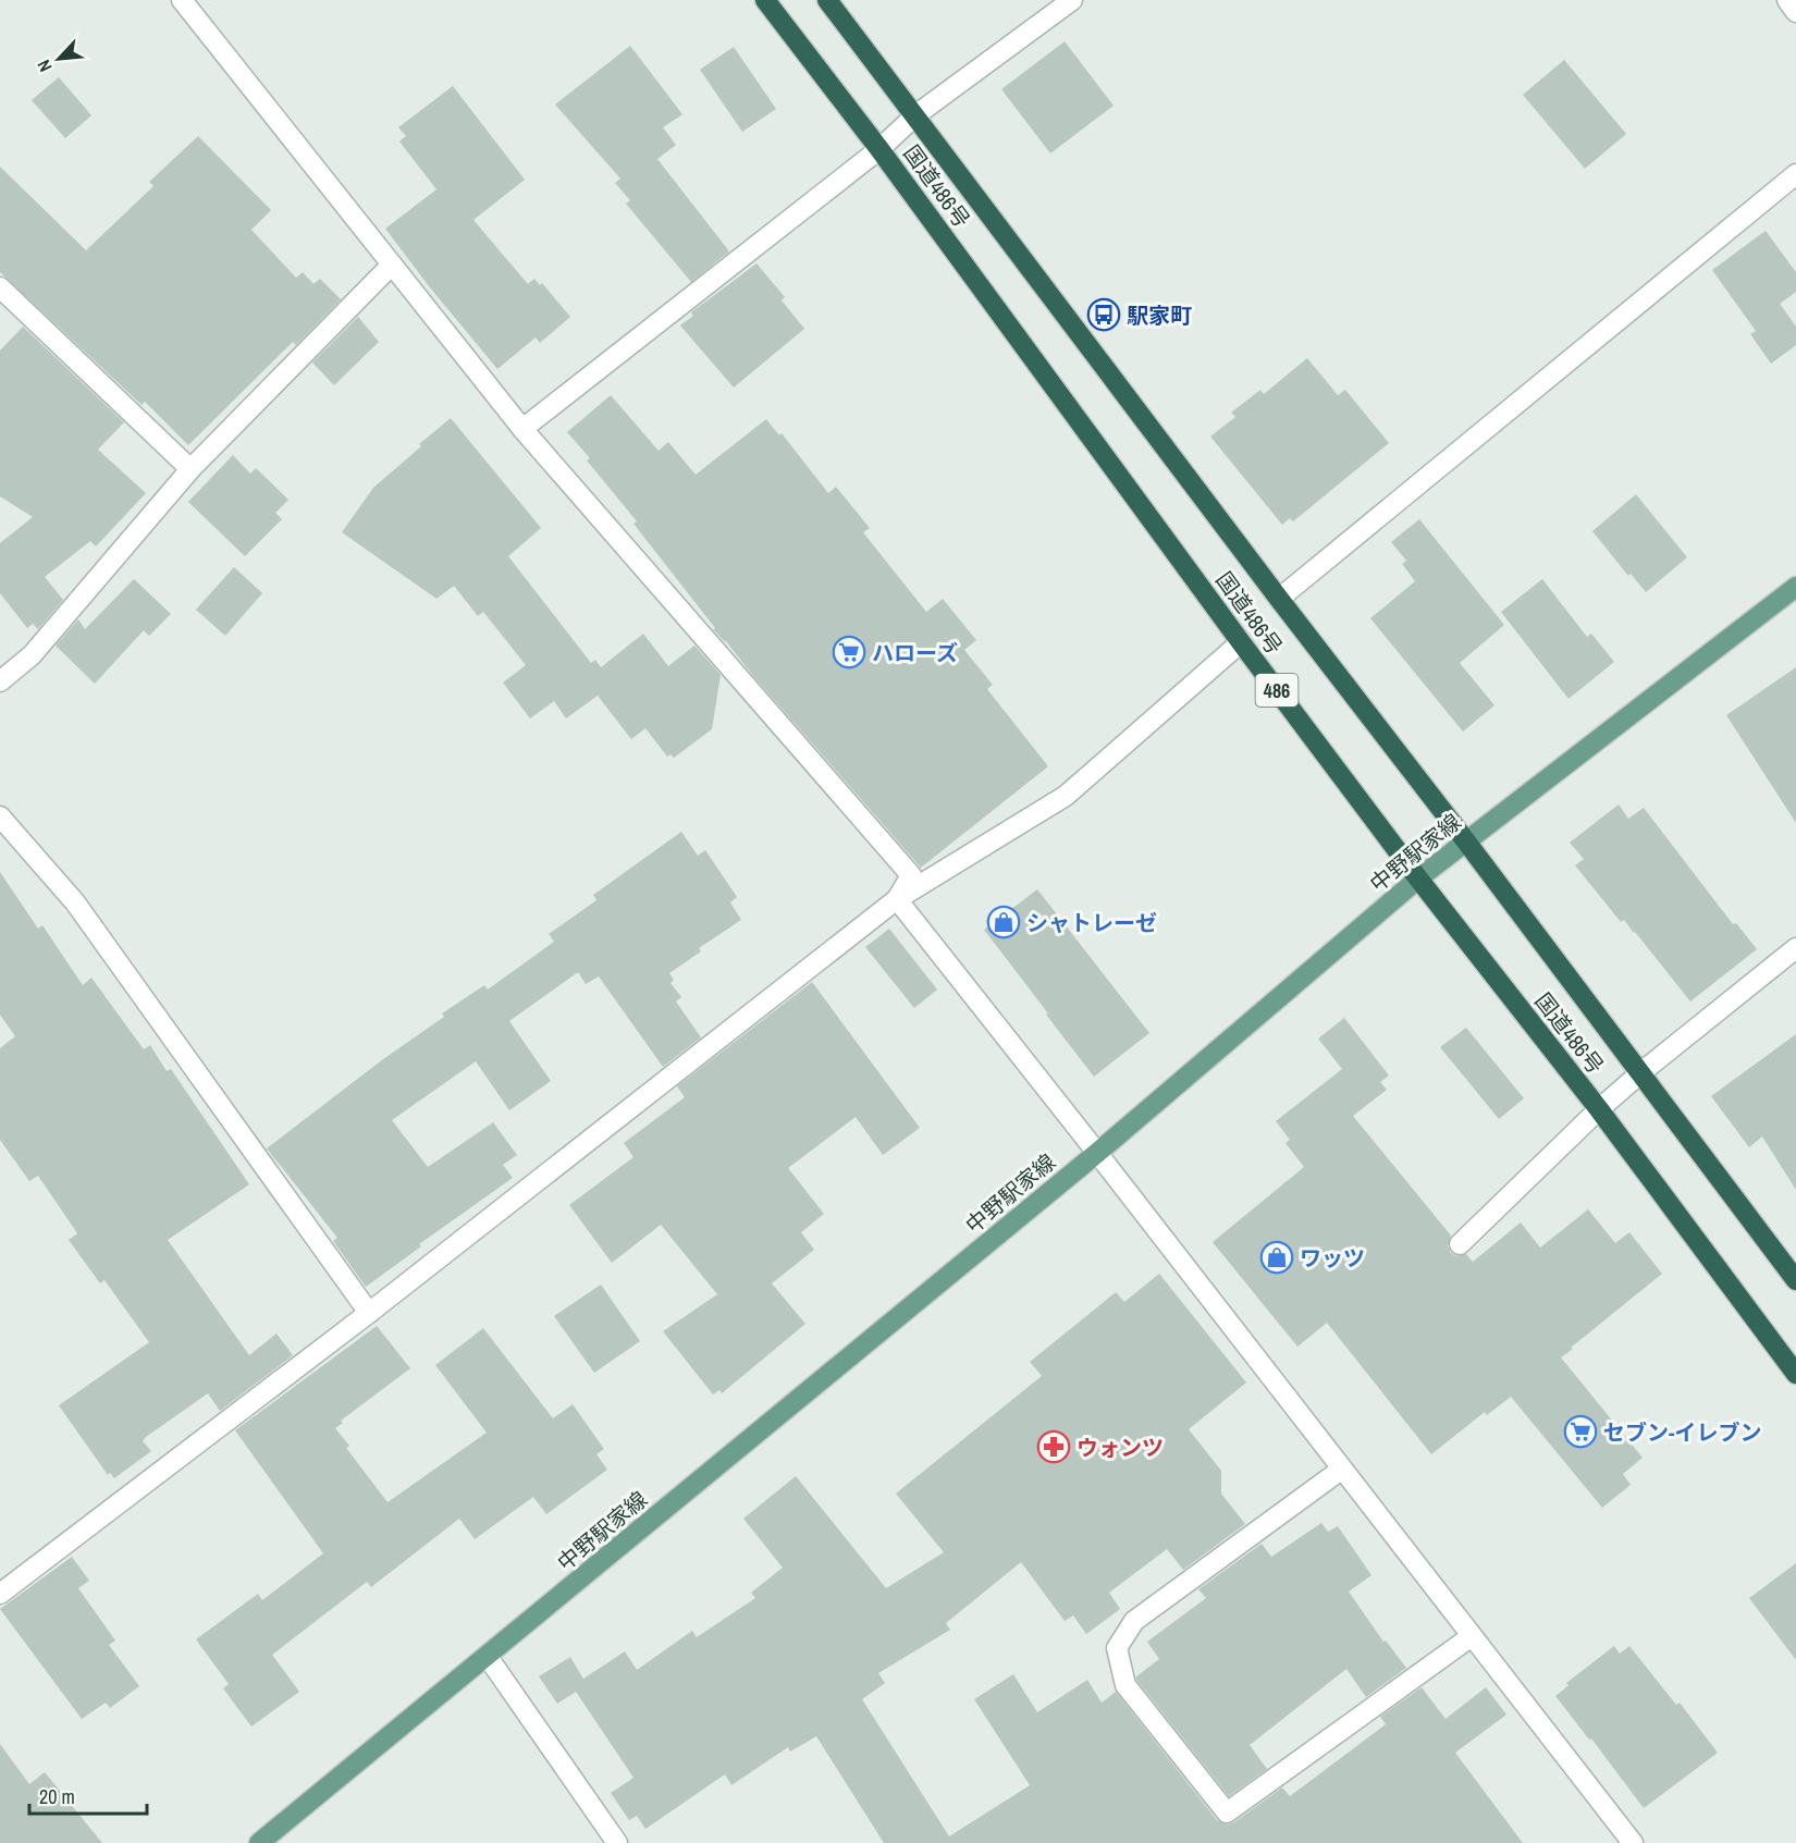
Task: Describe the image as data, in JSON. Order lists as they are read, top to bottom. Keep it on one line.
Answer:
{"streets":{"highway":["国道486号","486"],"main road":["中野駅家線"]},"crossings":[["国道486号","中野駅家線"]],"places":{"bus stop":["駅家町"],"supermarket":["ハローズ","セブン-イレブン"],"shop":["シャトレーゼ","ワッツ"],"pharmacy":["ウォンツ"]},"scale_bar":"20 m","north":"bottom left"}
